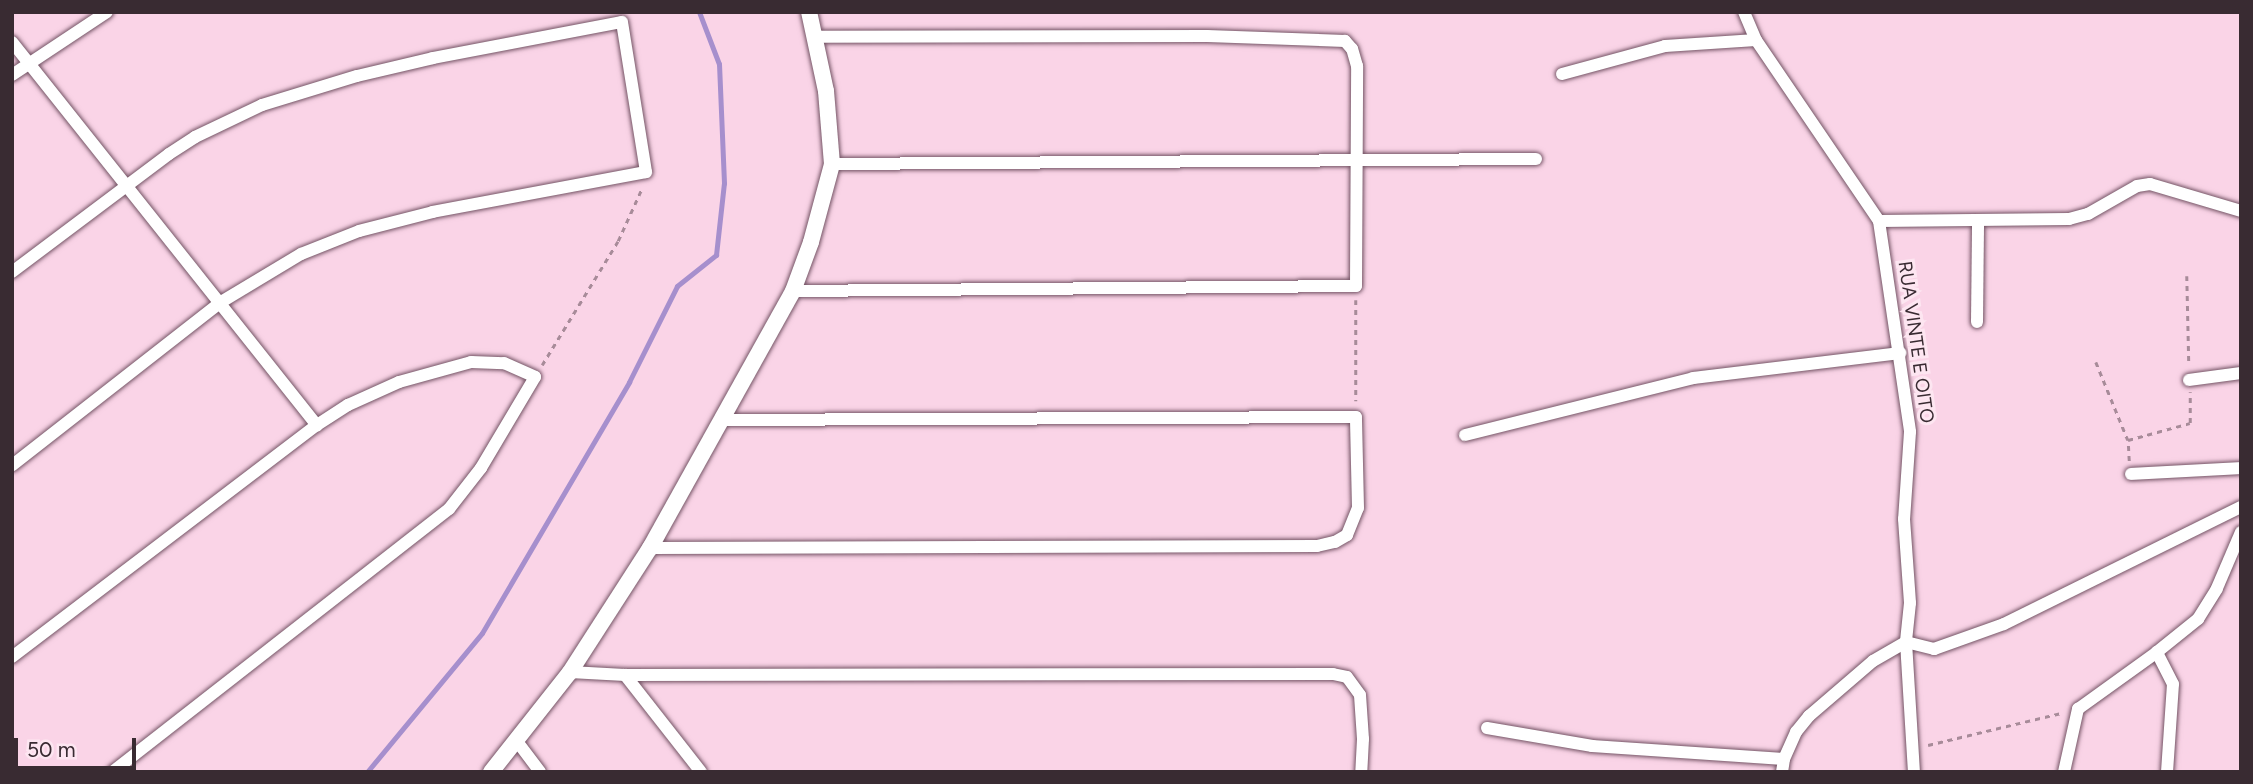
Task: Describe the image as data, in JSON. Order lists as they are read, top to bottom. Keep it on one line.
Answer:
{"streets":{"street":["RUA VINTE E OITO"]},"scale_bar":"50 m"}
